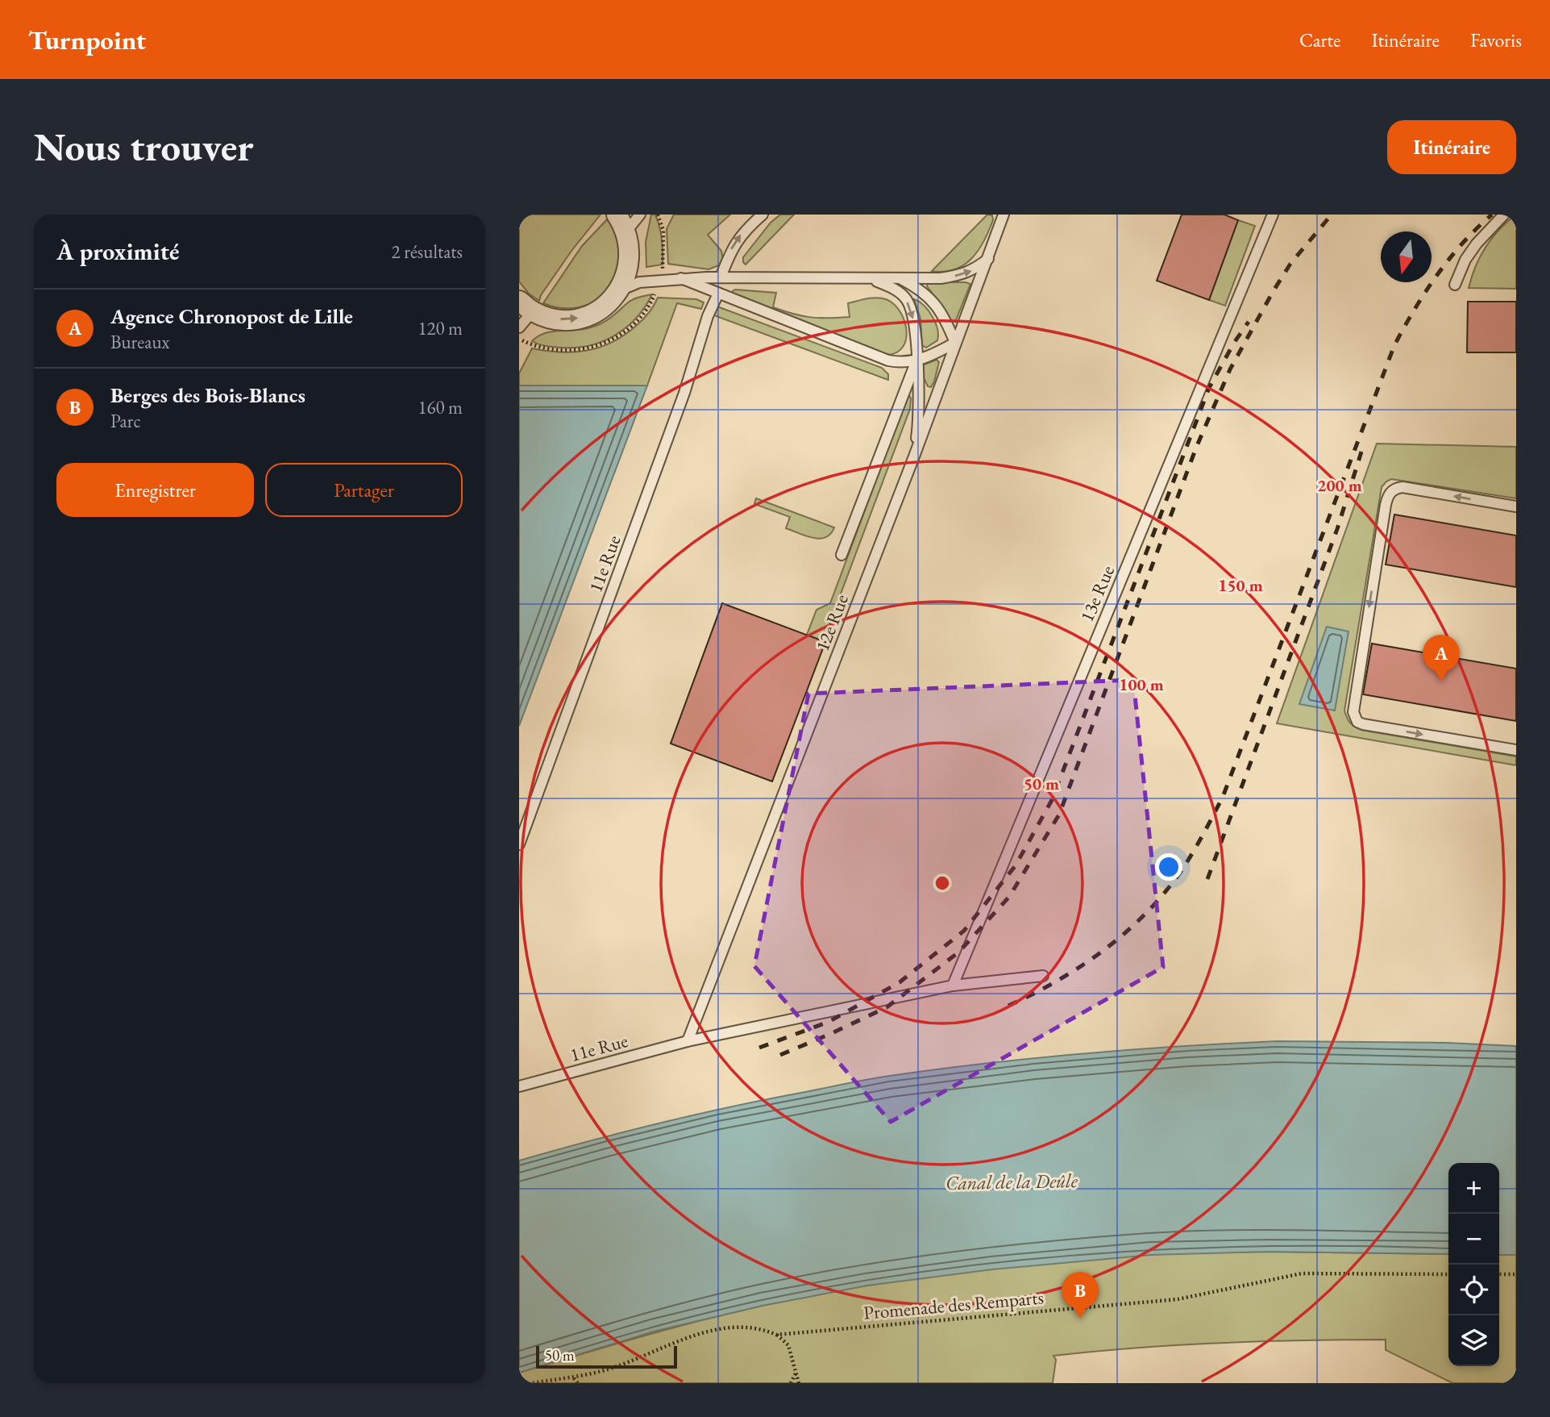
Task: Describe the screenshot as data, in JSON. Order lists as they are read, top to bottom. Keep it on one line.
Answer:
{"streets":{"lane":["11e Rue","13e Rue","12e Rue"],"path":["Promenade des Remparts"]},"crossings":[["11e Rue","13e Rue"],["11e Rue","12e Rue"]],"water":["Canal de la Deûle"],"scale_bar":"50 m","north":"bottom","page":{"header":"Turnpoint","nav":["Carte","Itinéraire","Favoris"],"buttons":["Itinéraire",["Enregistrer","Partager"]],"title":"Nous trouver","heading":["À proximité","2 résultats"],"list":[{"mark":"A","name":"Agence Chronopost de Lille","note":"Bureaux","value":"120 m"},{"mark":"B","name":"Berges des Bois-Blancs","note":"Parc","value":"160 m"}],"pins":["A","B"],"map_buttons":["+","−"],"scale":"50 m"},"rings":["200 m","150 m","100 m","50 m"]}
